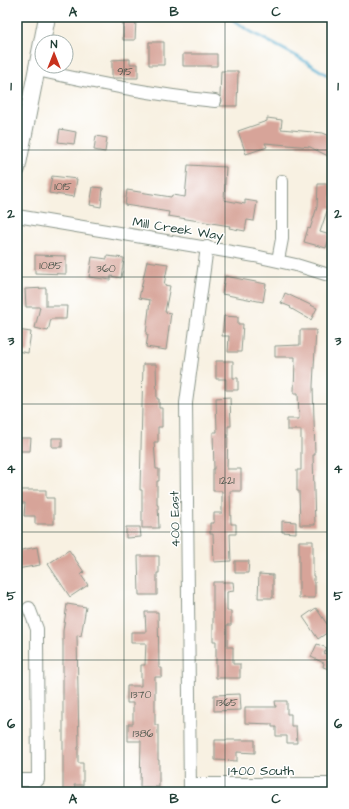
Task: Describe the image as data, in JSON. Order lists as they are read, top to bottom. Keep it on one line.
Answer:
{"streets":{"street":["Mill Creek Way","400 East","1400 South"]},"crossings":[["Mill Creek Way","400 East"],["400 East","1400 South"]],"house_numbers":["915","1015","1085","360","1221","1370","1365","1386"],"north":"top","grid":{"columns":["A","B","C"],"rows":["1","2","3","4","5","6"]}}
